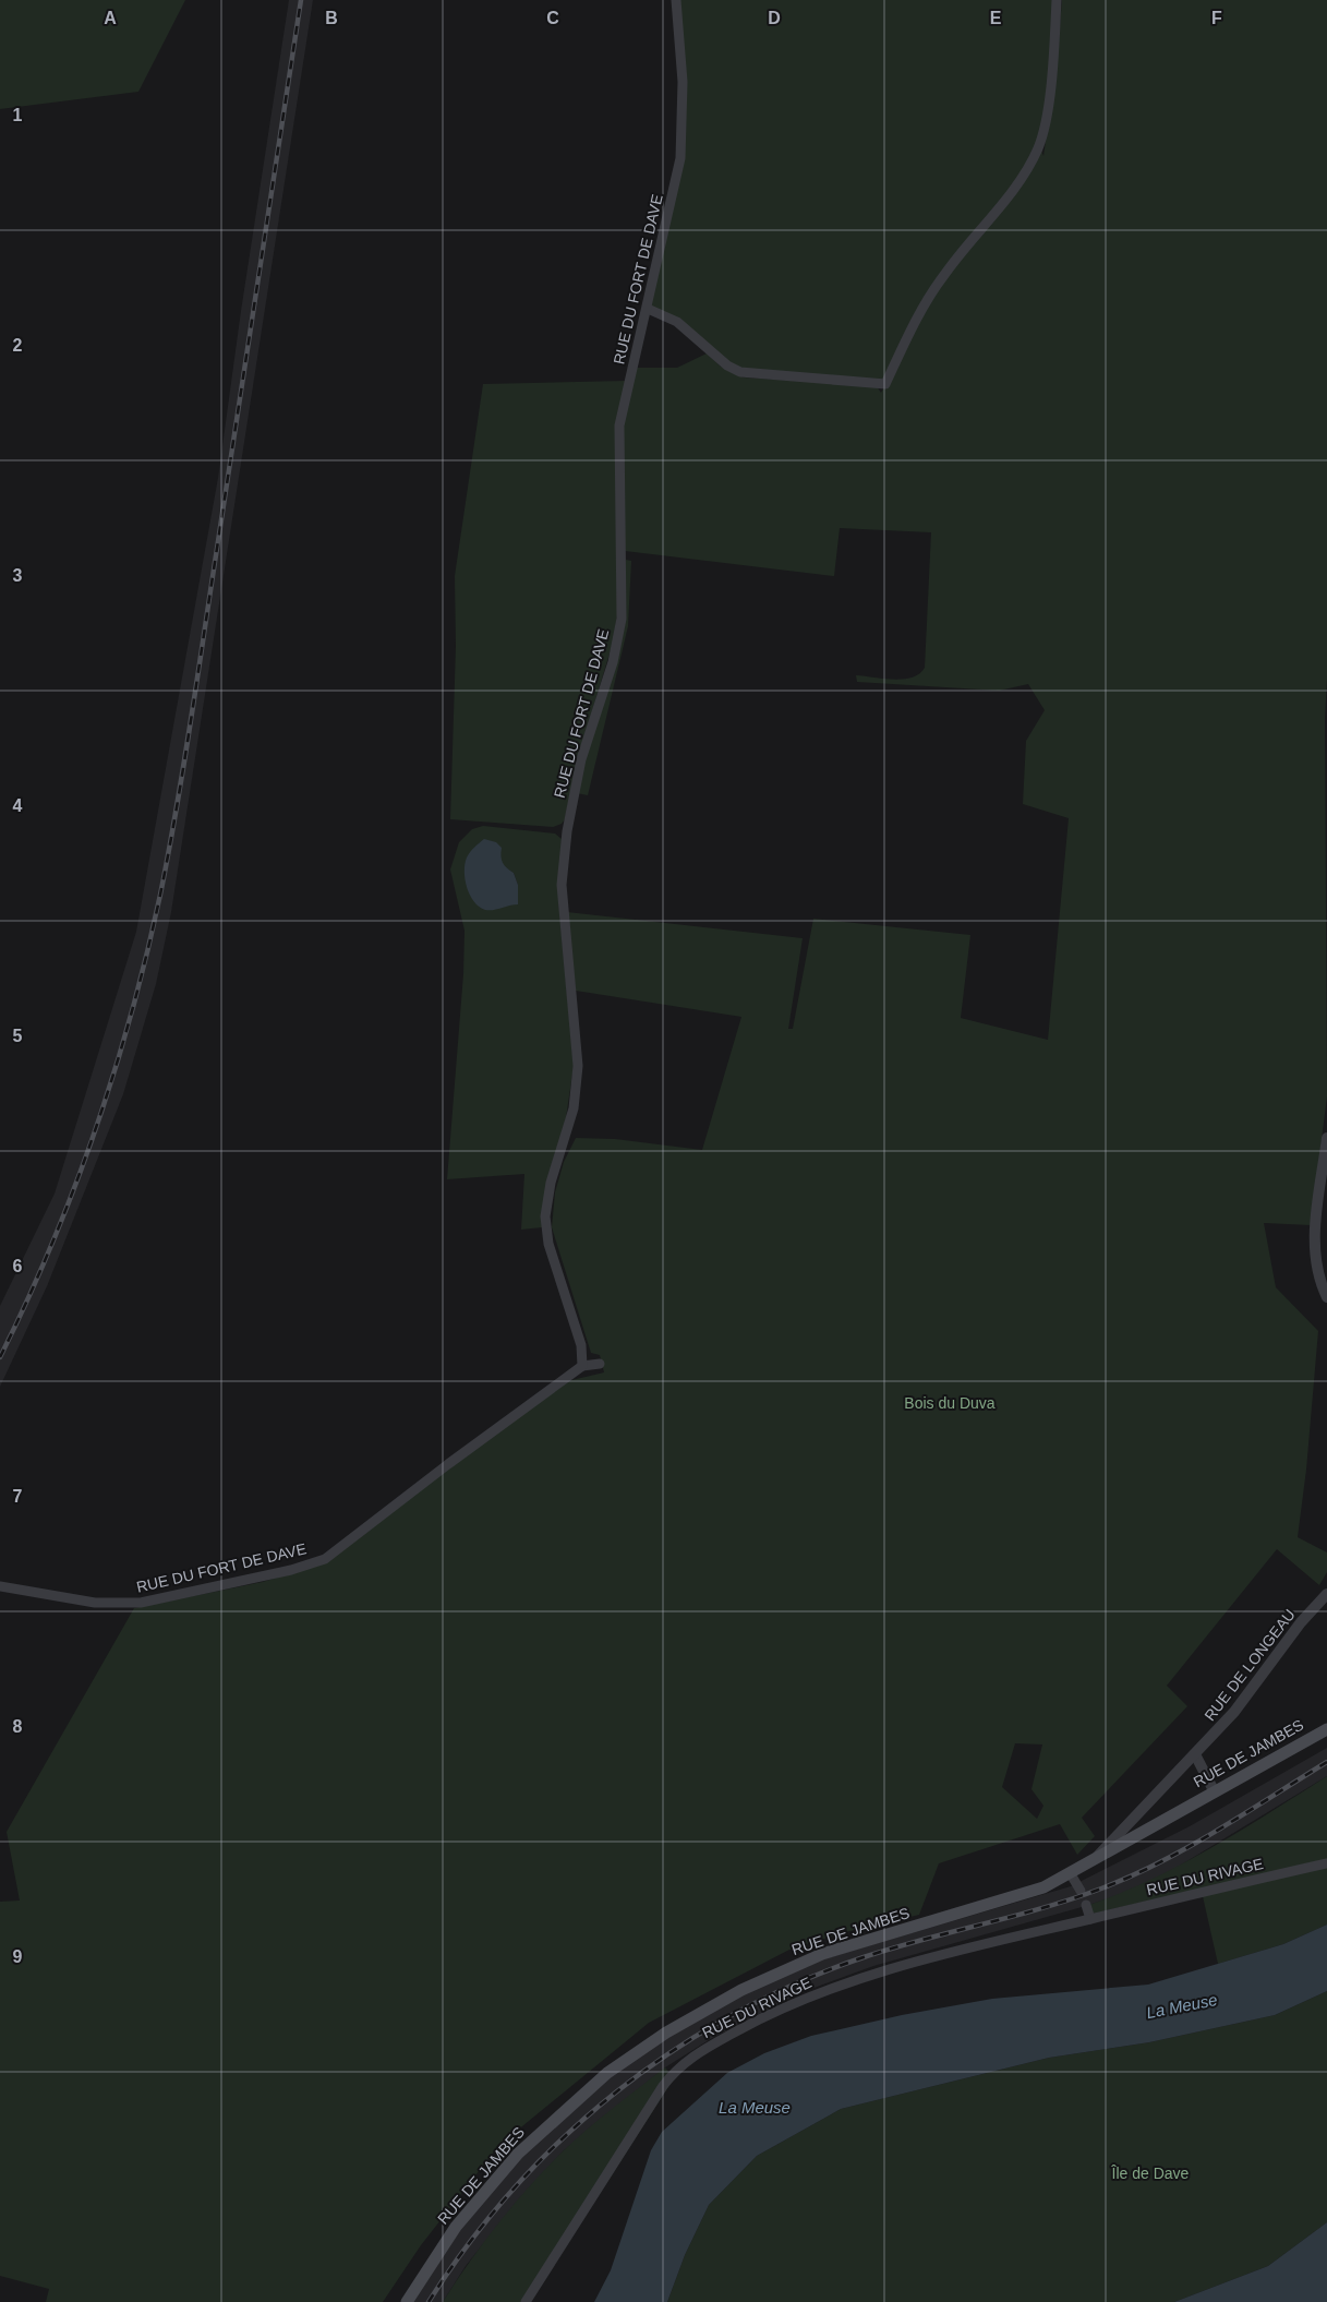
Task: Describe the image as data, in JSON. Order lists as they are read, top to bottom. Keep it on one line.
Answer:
{"streets":{"main road":["RUE DE JAMBES"],"street":["RUE DU FORT DE DAVE","RUE DE LONGEAU","RUE DU RIVAGE"]},"crossings":[["RUE DE LONGEAU","RUE DE JAMBES"]],"water":["La Meuse"],"parks":["Bois du Duva","Île de Dave"],"grid":{"columns":["A","B","C","D","E","F"],"rows":["1","2","3","4","5","6","7","8","9"]}}
